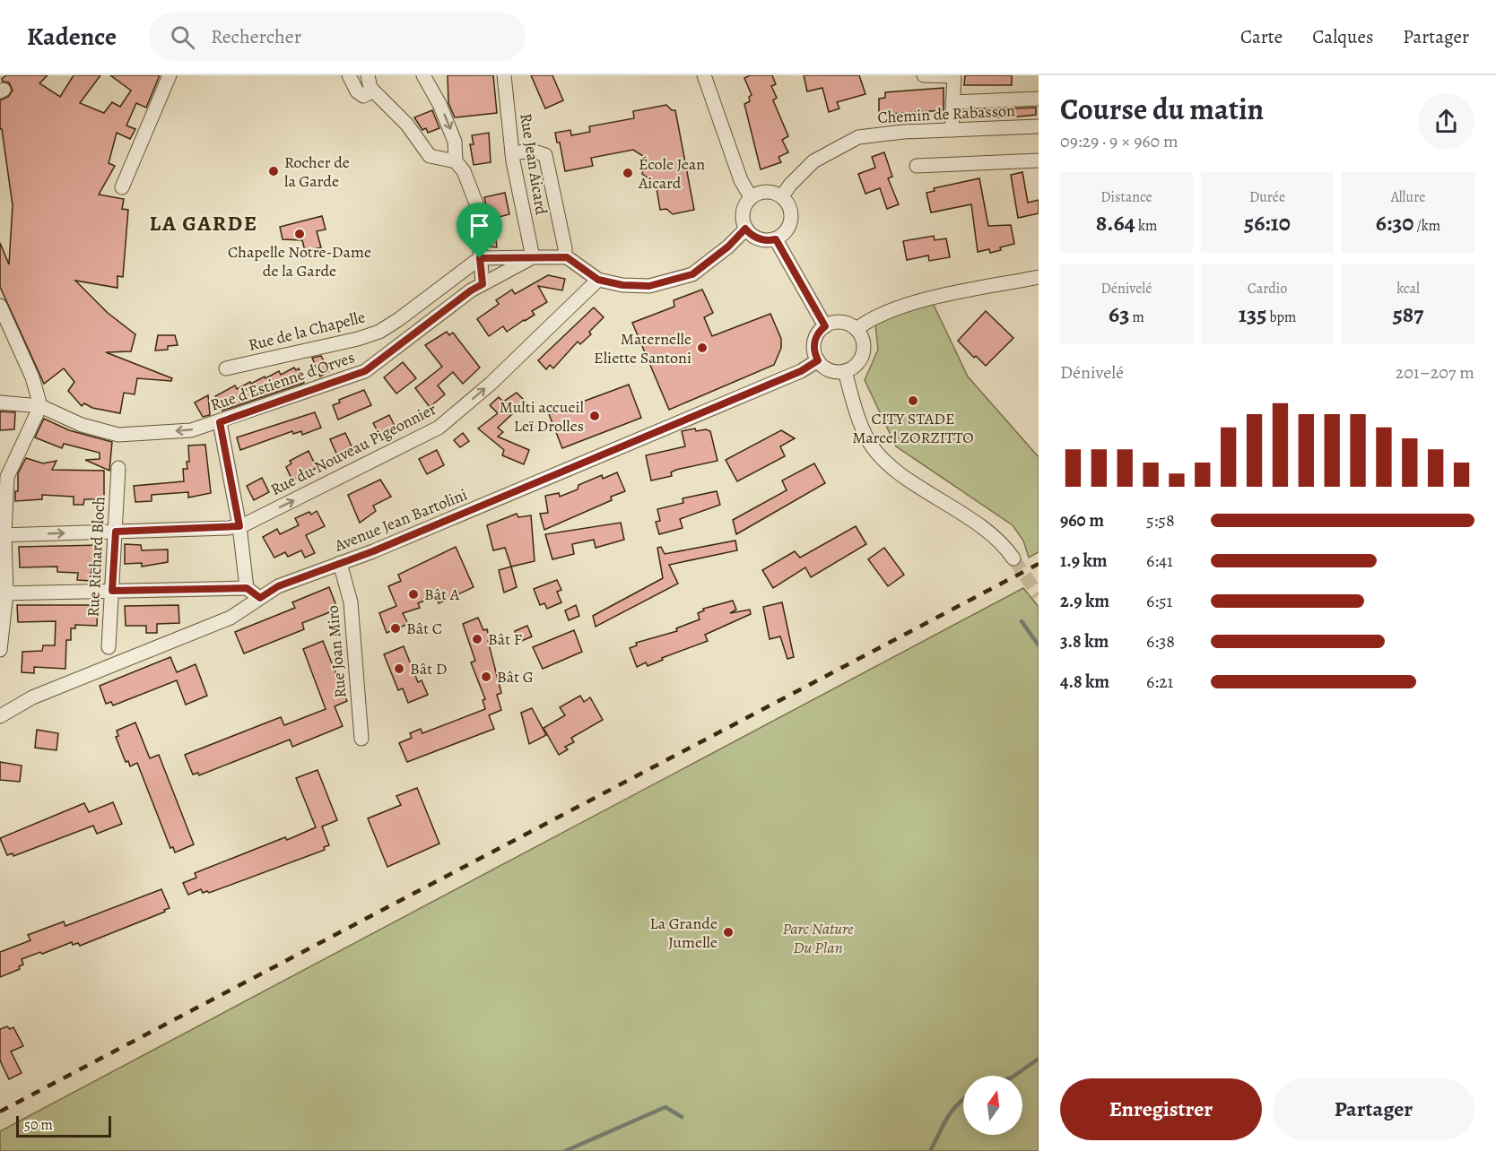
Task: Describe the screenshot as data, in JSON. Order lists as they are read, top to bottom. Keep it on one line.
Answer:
{"streets":{"street":["Chemin de Rabasson","Rue Jean Aicard","Rue de la Chapelle","Rue d'Estienne d'Orves","Rue du Nouveau Pigeonnier","Avenue Jean Bartolini","Rue Richard Bloch","Rue Joan Miro"]},"crossings":[["Rue Jean Aicard","Rue d'Estienne d'Orves"],["Rue du Nouveau Pigeonnier","Rue Richard Bloch"],["Avenue Jean Bartolini","Rue Joan Miro"]],"one_way":["Rue du Nouveau Pigeonnier"],"districts":["LA GARDE"],"parks":["Parc Nature Du Plan"],"places":["Rocher de la Garde","École Jean Aicard","Chapelle Notre-Dame de la Garde","Maternelle Eliette Santoni","CITY STADE Marcel ZORZITTO","Multi accueil Leï Drolles","Bât A","Bât C","Bât F","Bât D","Bât G","La Grande Jumelle"],"scale_bar":"50 m","north":"top","page":{"header":"Kadence","search":"Rechercher","nav":["Carte","Calques","Partager"],"heading":["Course du matin","09:29 · 9 × 960 m"],"stats":[["Distance","8.64 km"],["Durée","56:10"],["Allure","6:30 /km"],["Dénivelé","63 m"],["Cardio","135 bpm"],["kcal","587"]],"chart":["Dénivelé","201–207 m"],"list":[{"name":"960 m","note":"5:58"},{"name":"1.9 km","note":"6:41"},{"name":"2.9 km","note":"6:51"},{"name":"3.8 km","note":"6:38"},{"name":"4.8 km","note":"6:21"}],"buttons":["Enregistrer","Partager"],"scale":"50 m"}}
